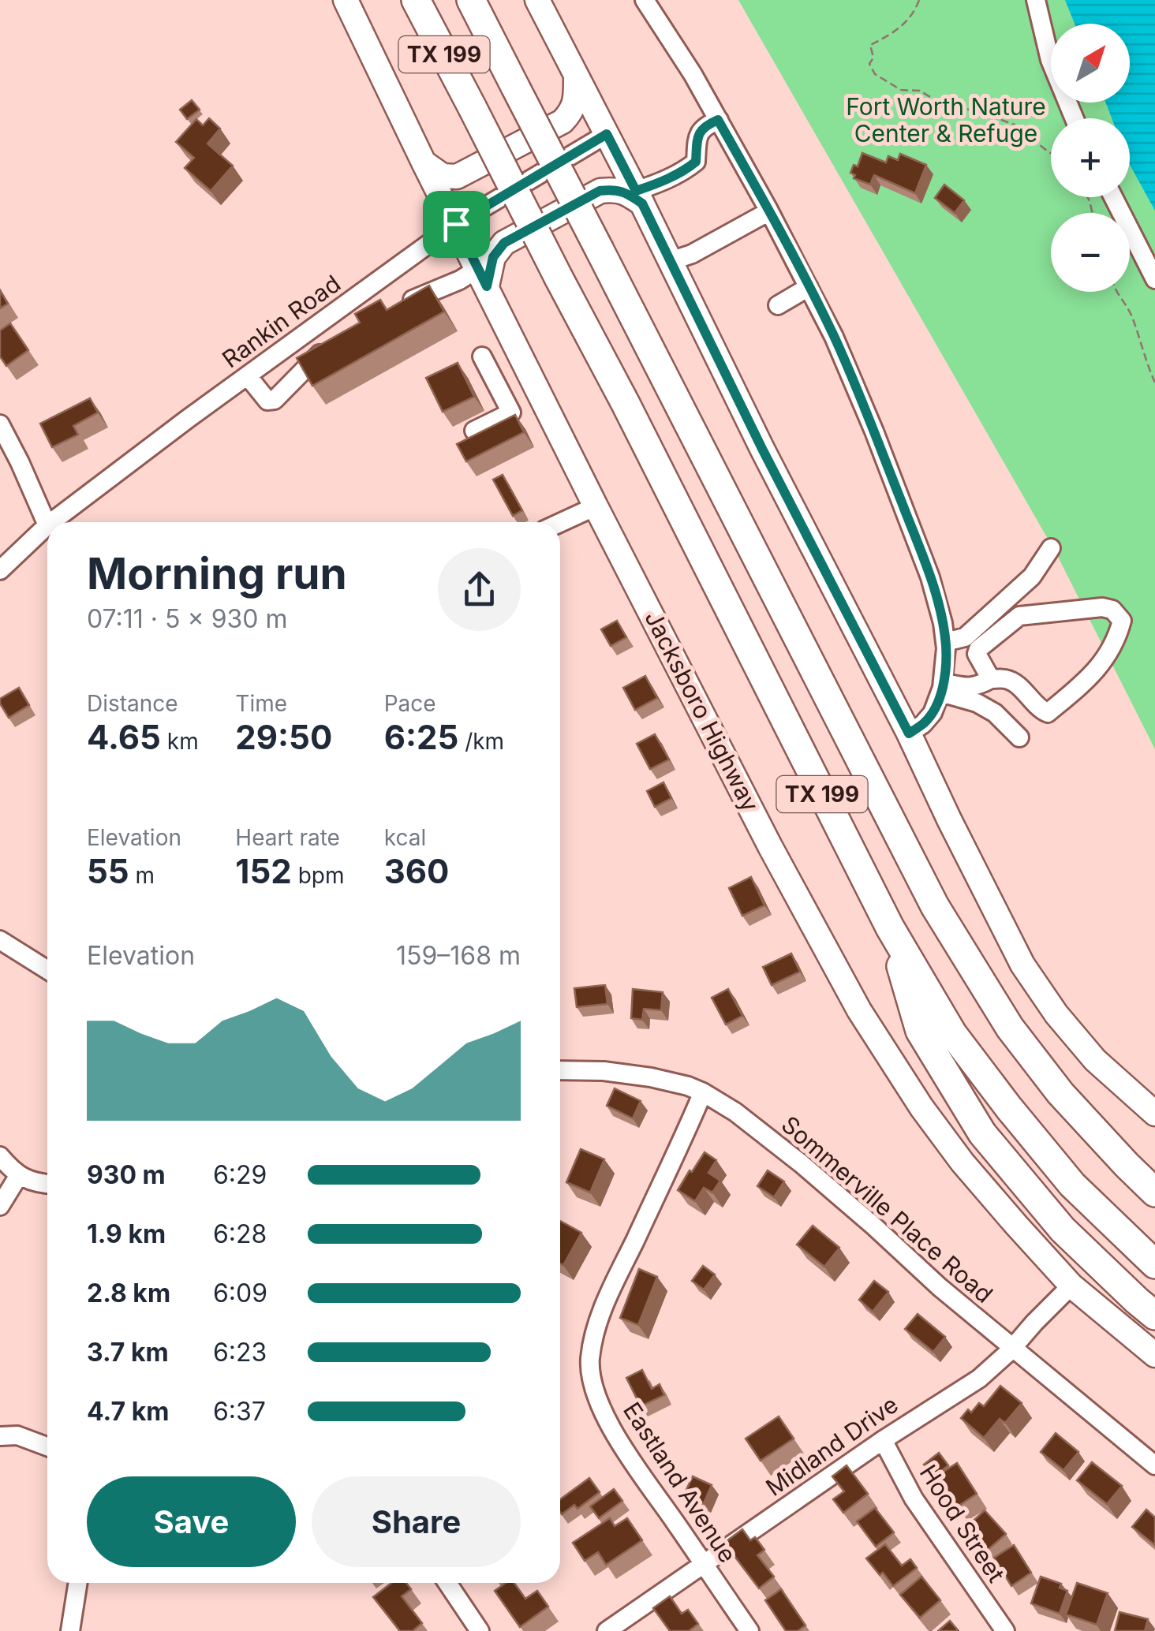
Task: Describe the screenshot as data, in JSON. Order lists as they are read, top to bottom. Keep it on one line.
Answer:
{"streets":{"highway":["TX 199"],"main road":["Jacksboro Highway"],"street":["Rankin Road","Sommerville Place Road","Midland Drive","Eastland Avenue","Hood Street"]},"crossings":[["Rankin Road","Jacksboro Highway"],["Jacksboro Highway","Midland Drive"],["Sommerville Place Road","Midland Drive"],["Sommerville Place Road","Eastland Avenue"],["Midland Drive","Eastland Avenue"],["Midland Drive","Hood Street"]],"parks":["Fort Worth Nature Center & Refuge"],"north":"top right","page":{"map_buttons":["+","−"],"heading":["Morning run","07:11 · 5 × 930 m"],"stats":[["Distance","4.65 km"],["Time","29:50"],["Pace","6:25 /km"],["Elevation","55 m"],["Heart rate","152 bpm"],["kcal","360"]],"chart":["Elevation","159–168 m"],"list":[{"name":"930 m","note":"6:29"},{"name":"1.9 km","note":"6:28"},{"name":"2.8 km","note":"6:09"},{"name":"3.7 km","note":"6:23"},{"name":"4.7 km","note":"6:37"}],"buttons":["Save","Share"]}}
